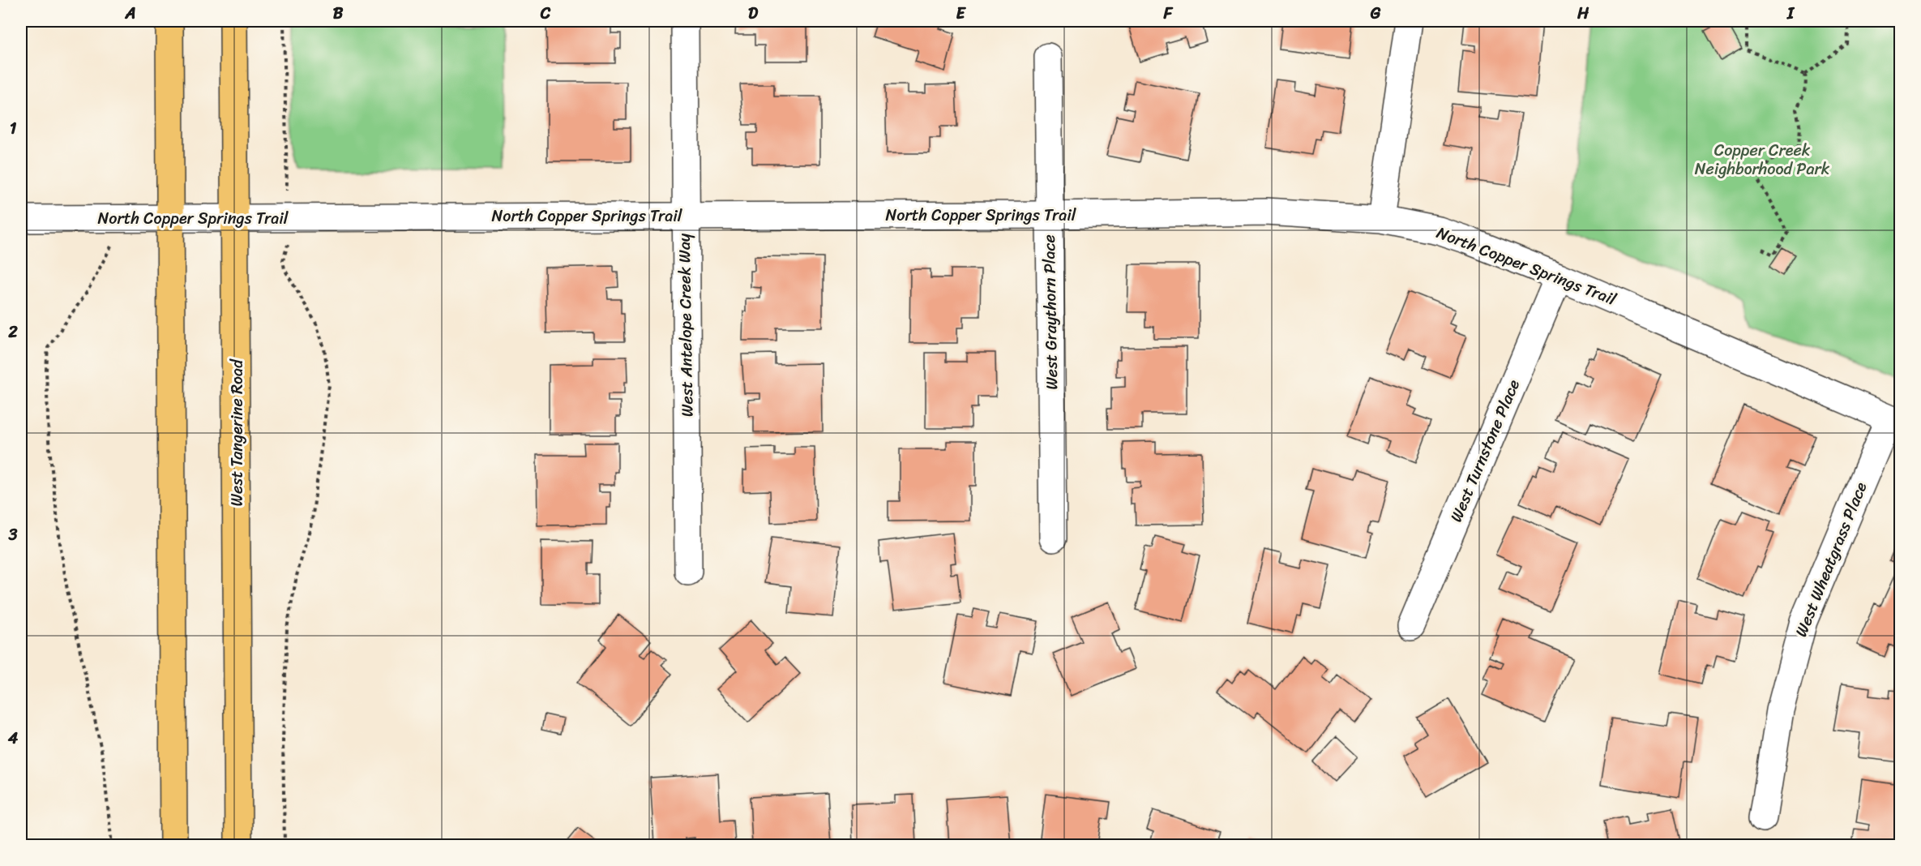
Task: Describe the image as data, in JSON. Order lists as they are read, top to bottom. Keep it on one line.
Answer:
{"streets":{"main road":["West Tangerine Road"],"street":["North Copper Springs Trail","West Graythorn Place","West Antelope Creek Way","West Turnstone Place","West Wheatgrass Place"]},"crossings":[["North Copper Springs Trail","West Graythorn Place"],["North Copper Springs Trail","West Antelope Creek Way"],["North Copper Springs Trail","West Tangerine Road"],["North Copper Springs Trail","West Turnstone Place"],["North Copper Springs Trail","West Wheatgrass Place"]],"parks":["Copper Creek Neighborhood Park"],"grid":{"columns":["A","B","C","D","E","F","G","H","I"],"rows":["1","2","3","4"]}}
